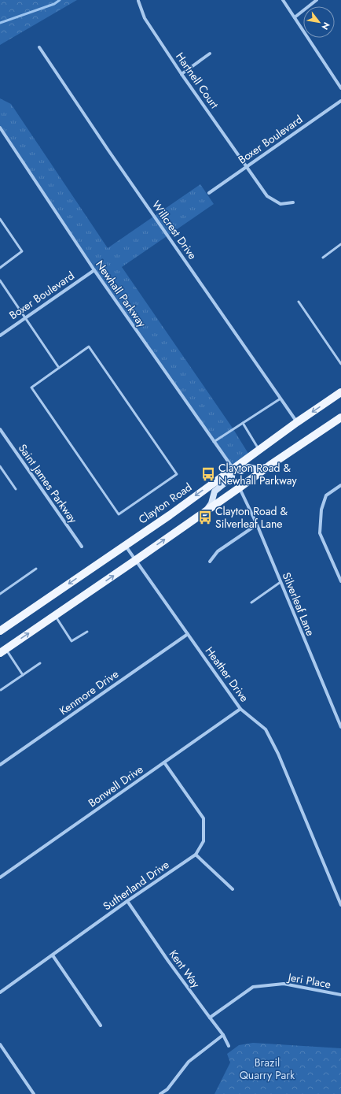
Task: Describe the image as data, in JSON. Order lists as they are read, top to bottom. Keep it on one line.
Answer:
{"streets":{"main road":["Clayton Road"],"street":["Hartnell Court","Boxer Boulevard","Willcrest Drive","Newhall Parkway","Saint James Parkway","Silverleaf Lane","Heather Drive","Kenmore Drive","Bonwell Drive","Sutherland Drive","Kent Way","Jeri Place"]},"crossings":[["Hartnell Court","Boxer Boulevard"],["Boxer Boulevard","Newhall Parkway"],["Willcrest Drive","Clayton Road"],["Newhall Parkway","Clayton Road"],["Clayton Road","Heather Drive"],["Heather Drive","Kenmore Drive"],["Heather Drive","Bonwell Drive"],["Bonwell Drive","Sutherland Drive"],["Sutherland Drive","Kent Way"],["Kent Way","Jeri Place"]],"parks":["Brazil Quarry Park"],"places":{"bus stop":["Clayton Road & Newhall Parkway","Clayton Road & Silverleaf Lane"]},"north":"bottom right"}
